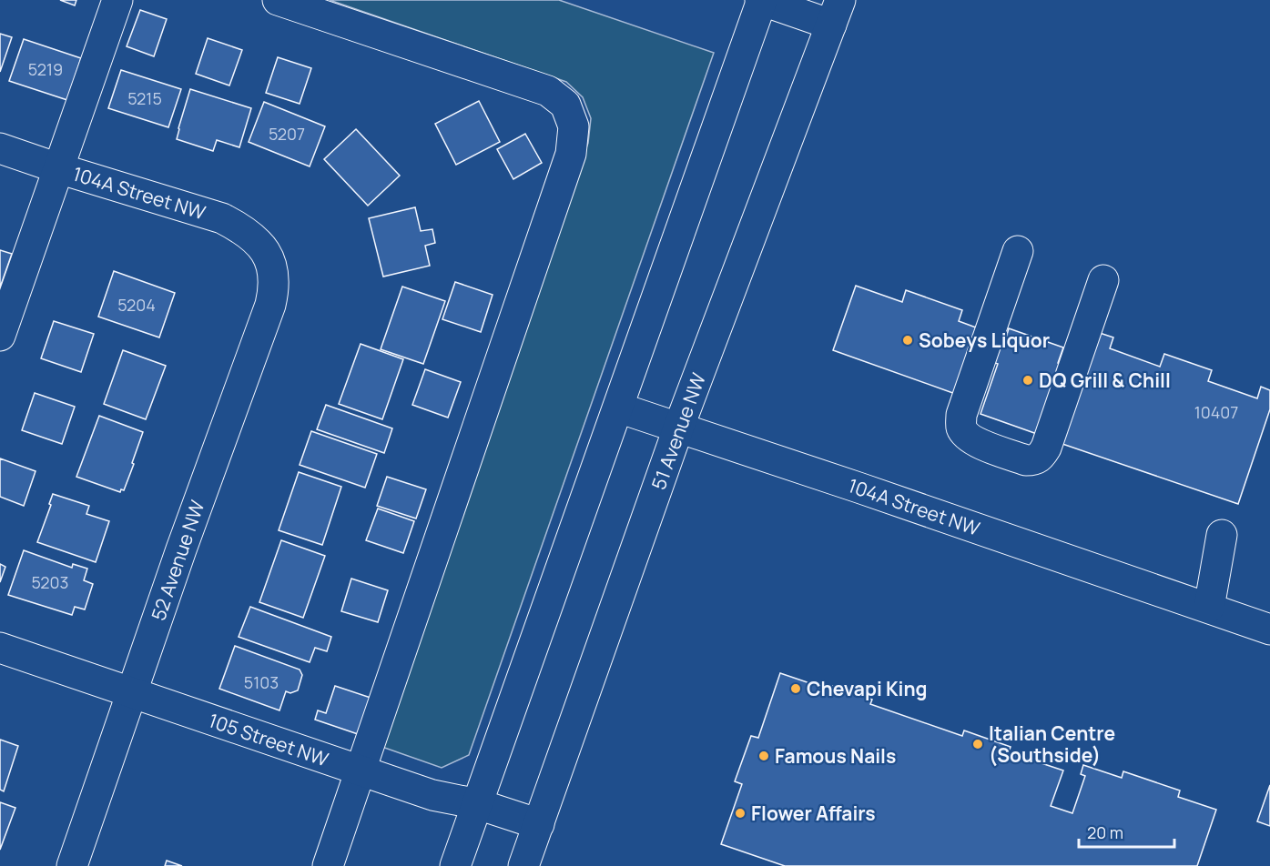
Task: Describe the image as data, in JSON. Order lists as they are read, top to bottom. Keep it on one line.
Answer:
{"streets":{"street":["104A Street NW","51 Avenue NW","52 Avenue NW","105 Street NW"]},"crossings":[["104A Street NW","51 Avenue NW"],["104A Street NW","52 Avenue NW"],["51 Avenue NW","105 Street NW"],["52 Avenue NW","105 Street NW"]],"places":["Sobeys Liquor","DQ Grill & Chill","Chevapi King","Italian Centre (Southside)","Famous Nails","Flower Affairs"],"house_numbers":["5219","5215","5207","5204","10407","5203","5103"],"scale_bar":"20 m"}
